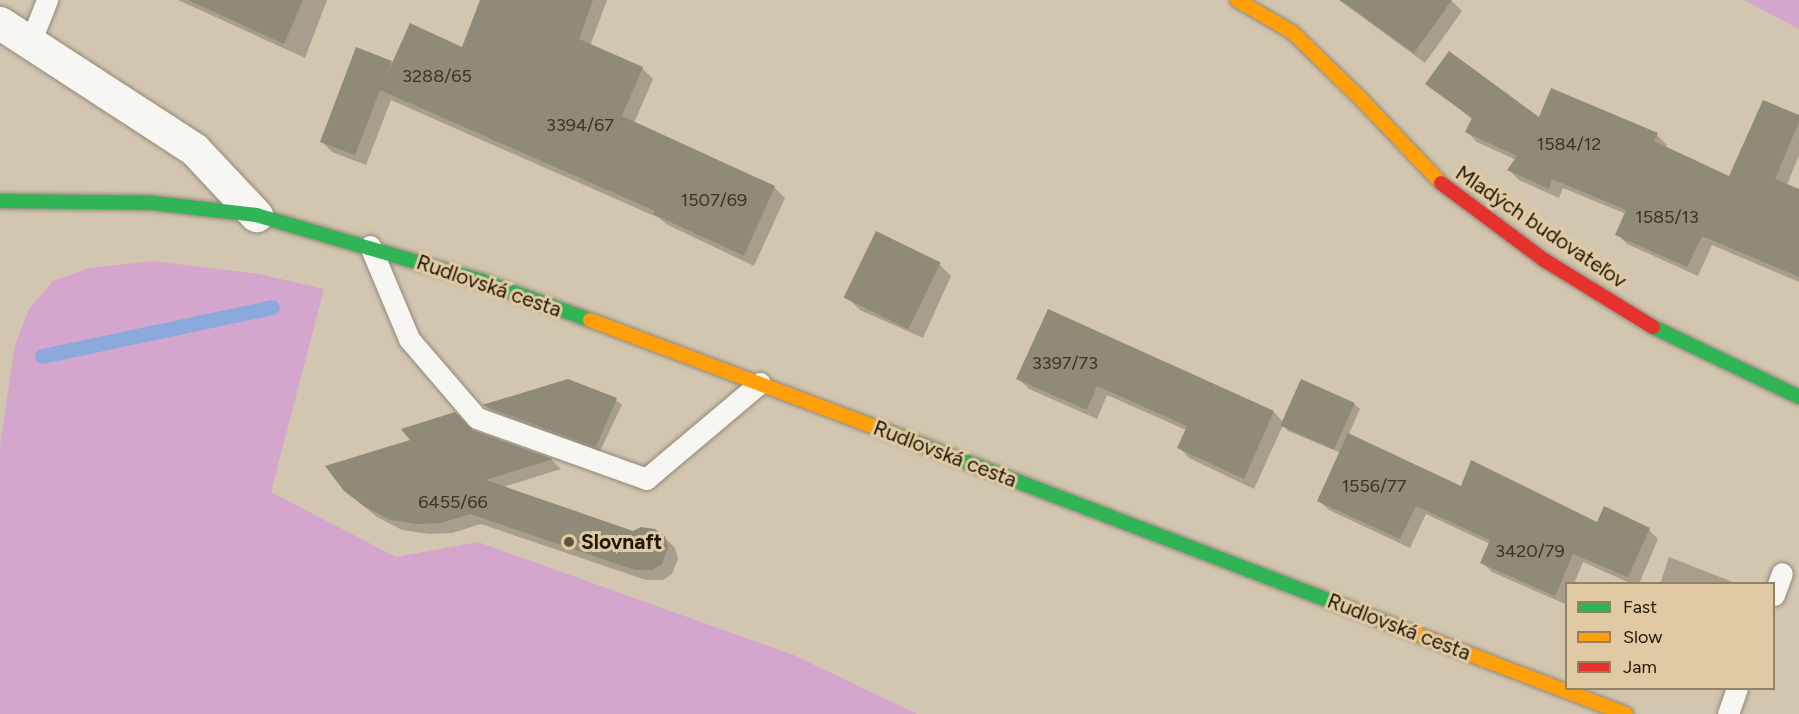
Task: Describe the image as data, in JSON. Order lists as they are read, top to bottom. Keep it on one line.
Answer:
{"streets":{"street":["Mladých budovateľov","Rudlovská cesta"]},"places":["Slovnaft"],"house_numbers":["3288/65","3394/67","1584/12","1507/69","1585/13","3397/73","1556/77","6455/66","3420/79"],"legend":["Fast","Slow","Jam"]}
